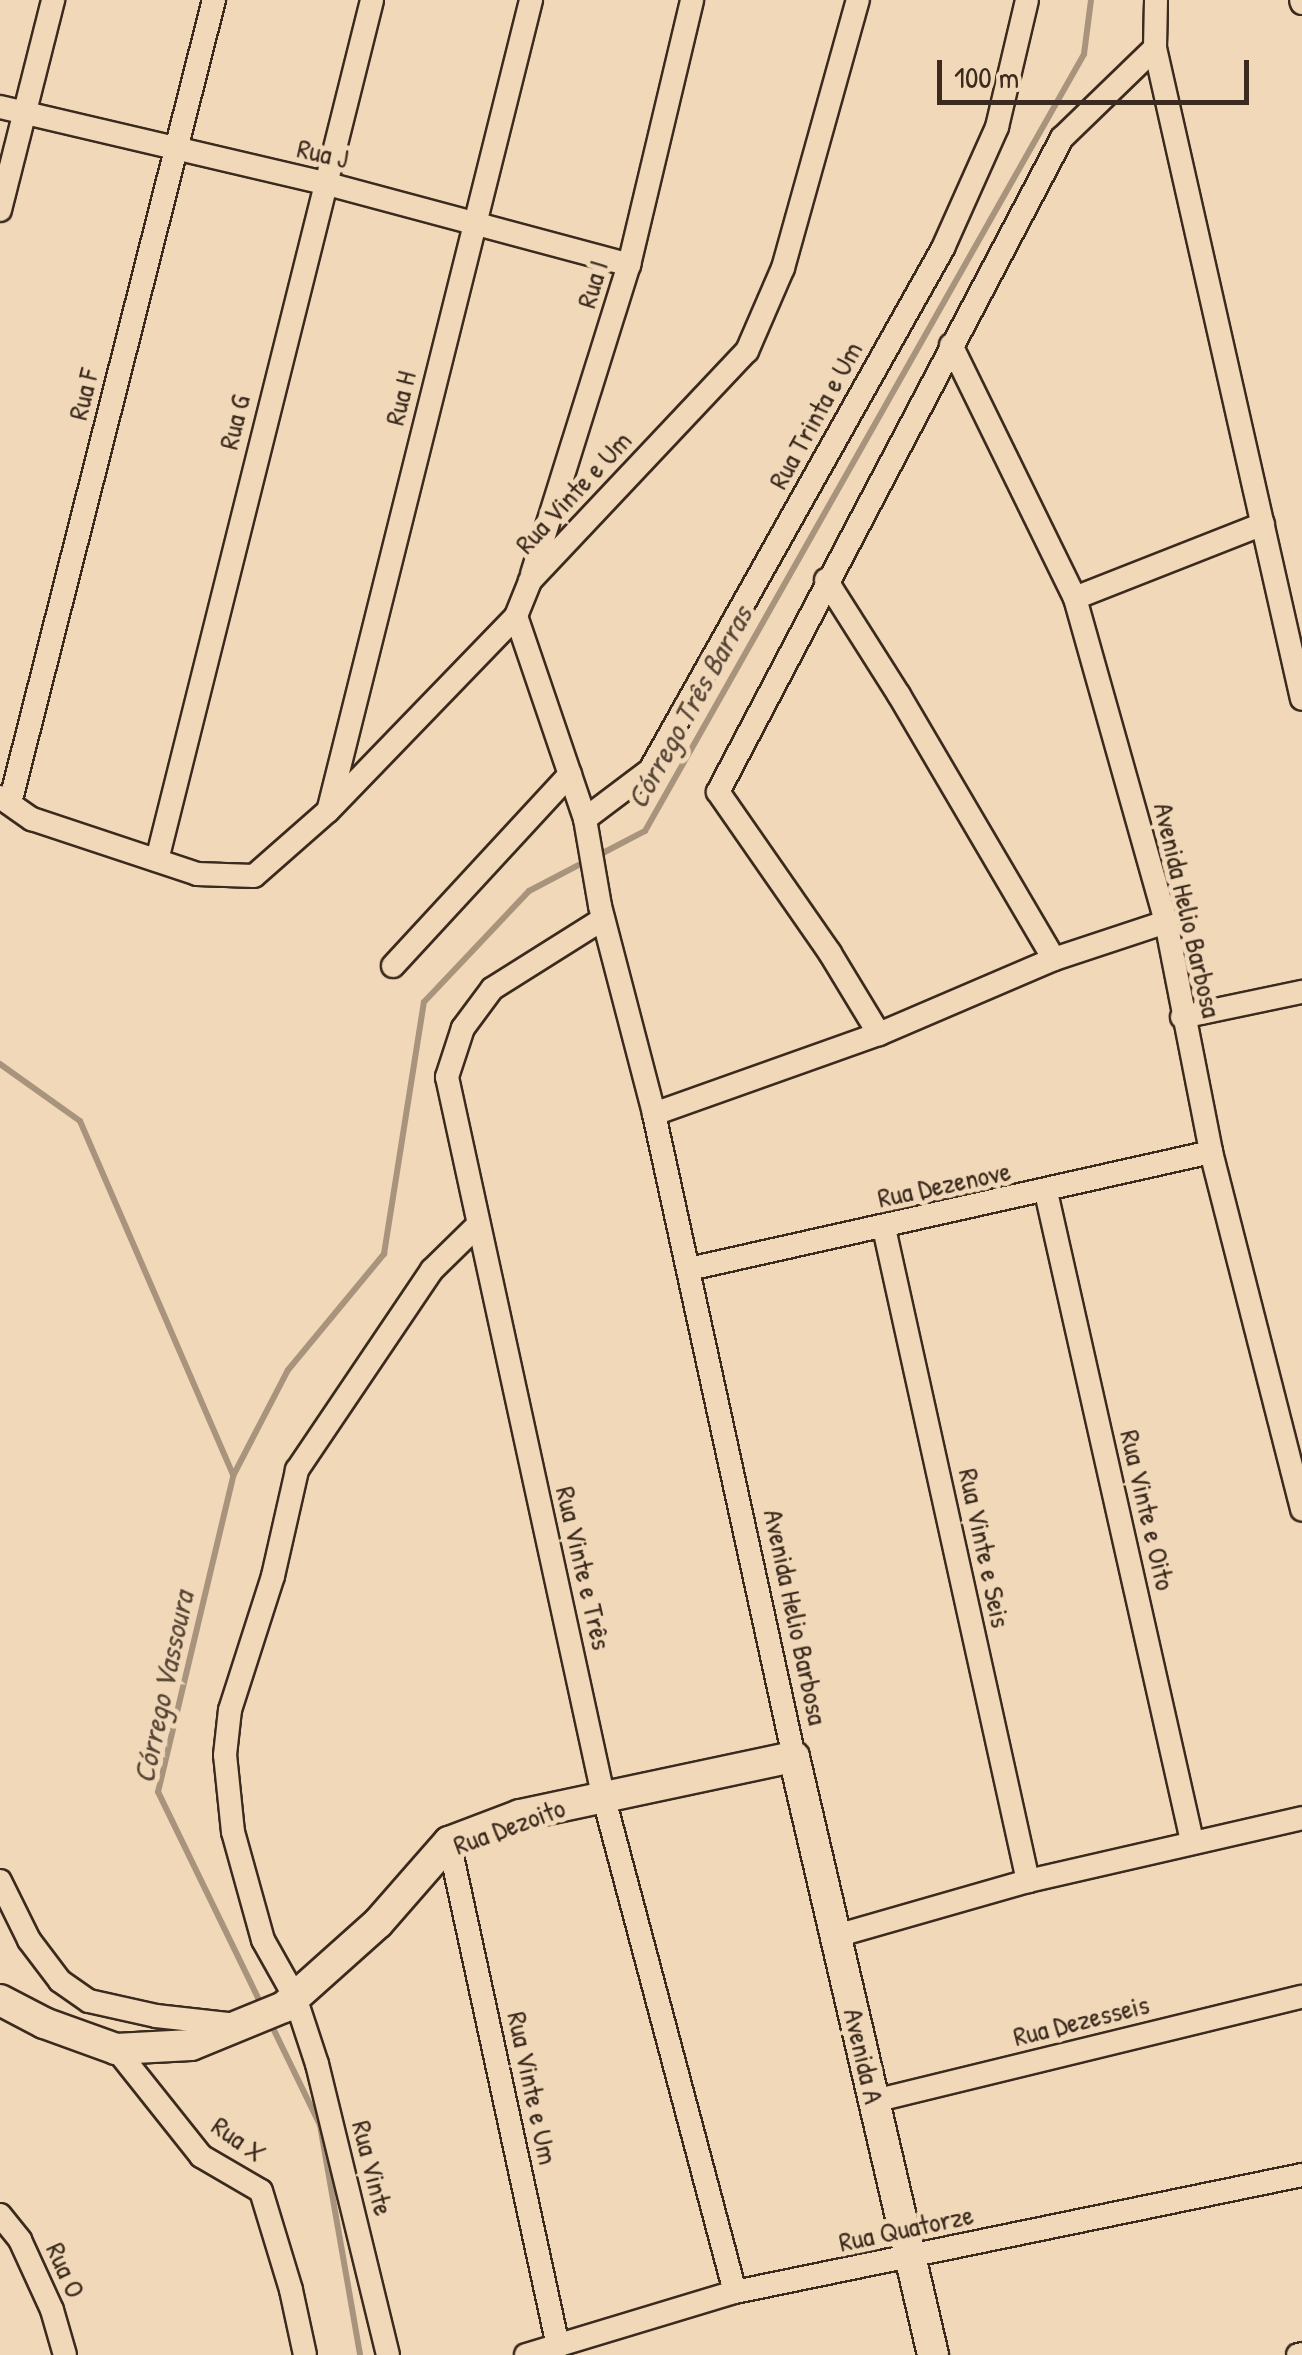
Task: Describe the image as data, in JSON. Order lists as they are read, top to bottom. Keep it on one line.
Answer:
{"streets":{"main road":["Rua Dezoito","Avenida A"],"street":["Rua J","Rua I","Rua F","Rua H","Rua Trinta e Um","Rua G","Rua Vinte e Um","Avenida Helio Barbosa","Rua Dezenove","Rua Vinte e Oito","Rua Vinte e Seis","Rua Vinte e Três","Rua Dezesseis","Rua X","Rua Vinte","Rua Quatorze","Rua O"]},"crossings":[["Rua J","Rua I"],["Rua J","Rua F"],["Rua J","Rua H"],["Rua J","Rua G"],["Rua I","Rua Vinte e Um"],["Rua F","Rua Vinte e Um"],["Rua H","Rua Vinte e Um"],["Rua Trinta e Um","Avenida Helio Barbosa"],["Rua G","Rua Vinte e Um"],["Rua Vinte e Um","Avenida Helio Barbosa"],["Rua Vinte e Um","Rua Dezoito"],["Rua Vinte e Um","Rua Quatorze"],["Avenida Helio Barbosa","Rua Dezenove"],["Avenida Helio Barbosa","Rua Vinte e Três"],["Avenida Helio Barbosa","Rua Dezoito"],["Avenida Helio Barbosa","Avenida A"],["Rua Dezenove","Rua Vinte e Oito"],["Rua Dezenove","Rua Vinte e Seis"],["Rua Vinte e Três","Rua Dezoito"],["Rua Vinte e Três","Rua Vinte"],["Rua Vinte e Três","Rua Quatorze"],["Rua Dezoito","Avenida A"],["Rua Dezoito","Rua Vinte"],["Rua Dezesseis","Avenida A"],["Avenida A","Rua Quatorze"]],"water":["Córrego Três Barras","Córrego Vassoura"],"scale_bar":"100 m"}
